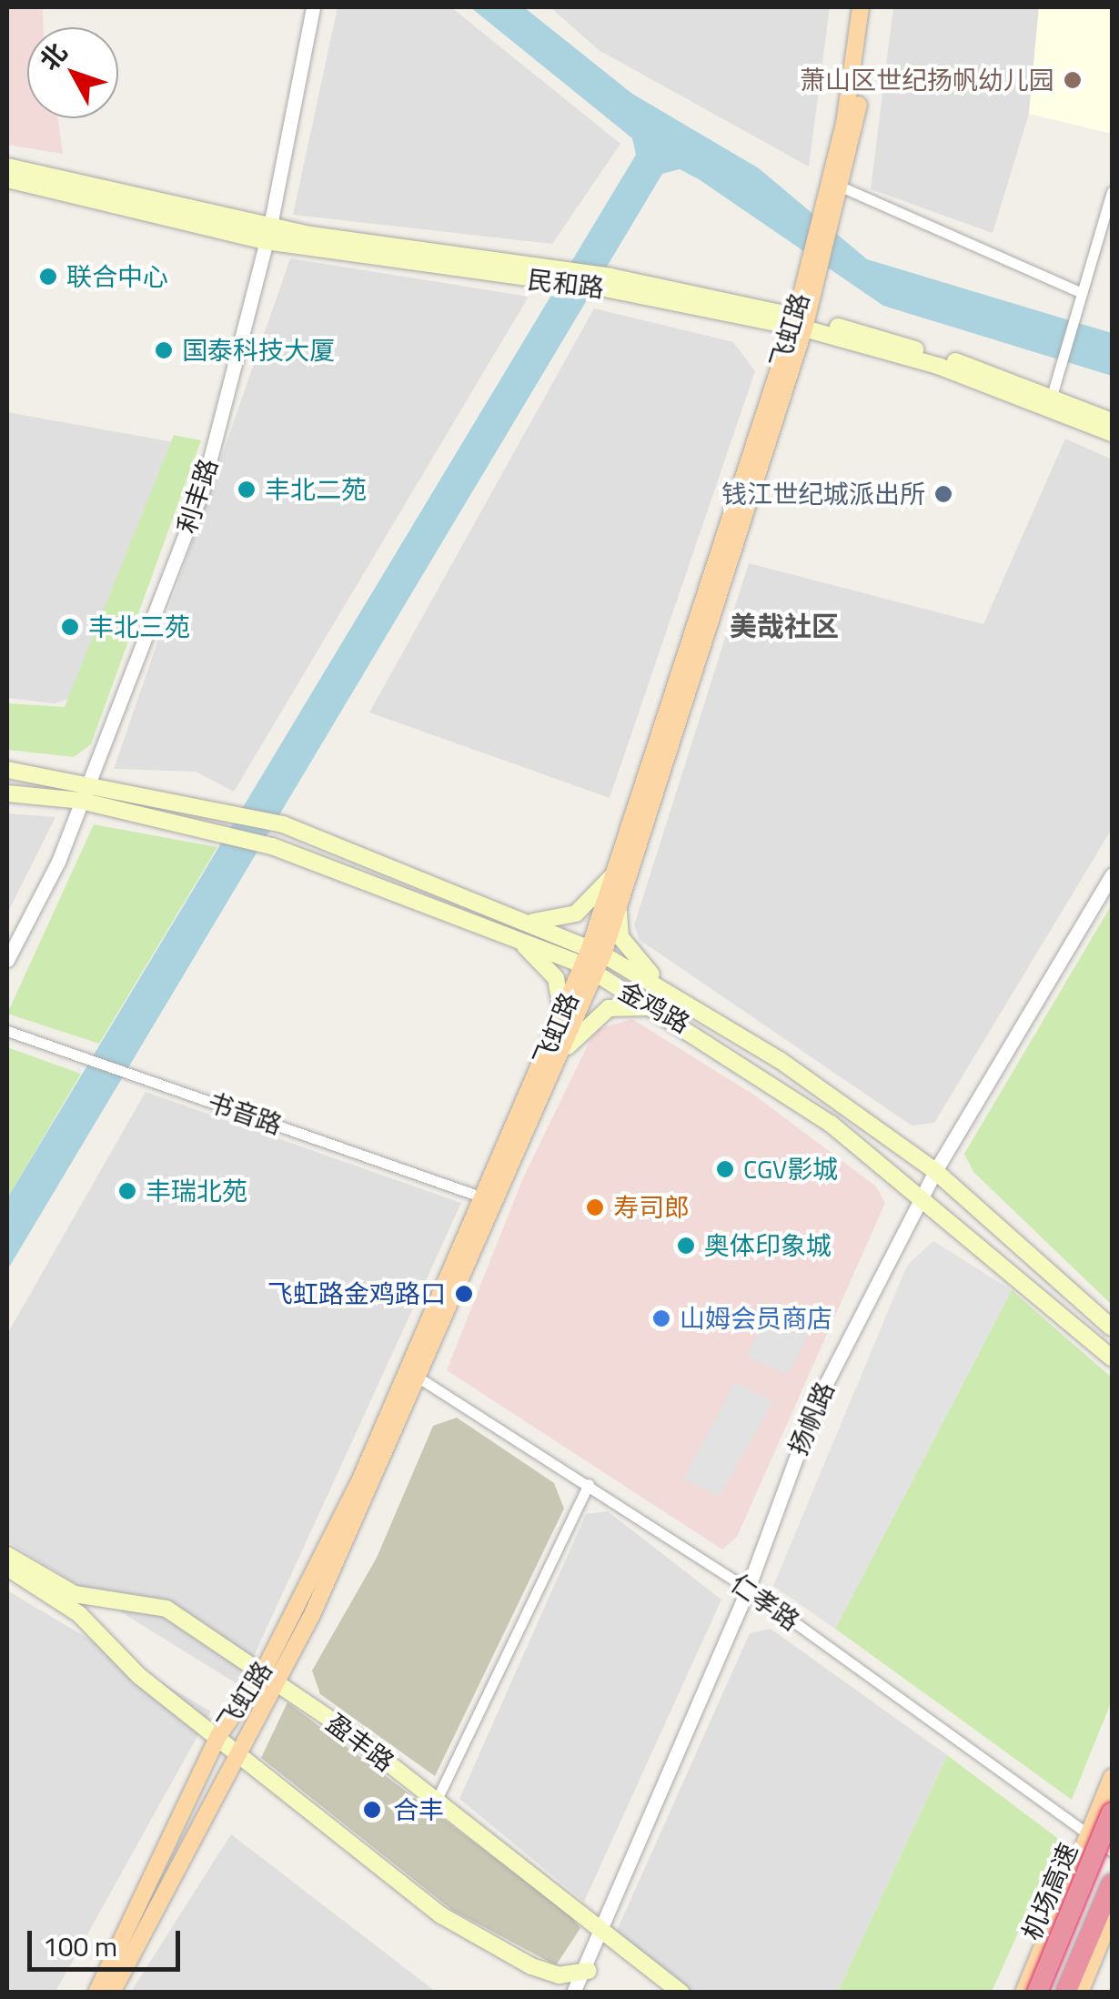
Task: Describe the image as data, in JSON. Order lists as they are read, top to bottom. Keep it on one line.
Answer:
{"streets":{"highway":["机场高速"],"main road":["民和路","飞虹路","金鸡路","盈丰路"],"street":["利丰路","书音路","扬帆路","仁孝路"]},"crossings":[["民和路","飞虹路"],["民和路","利丰路"],["飞虹路","金鸡路"],["飞虹路","书音路"],["飞虹路","仁孝路"],["飞虹路","盈丰路"],["利丰路","金鸡路"],["金鸡路","扬帆路"],["扬帆路","仁孝路"],["扬帆路","盈丰路"]],"districts":["美哉社区"],"places":["萧山区世纪扬帆幼儿园","联合中心","国泰科技大厦","丰北二苑","钱江世纪城派出所","丰北三苑","CGV影城","丰瑞北苑","寿司郎","奥体印象城","飞虹路金鸡路口","山姆会员商店","合丰"],"scale_bar":"100 m","north":"top left"}
